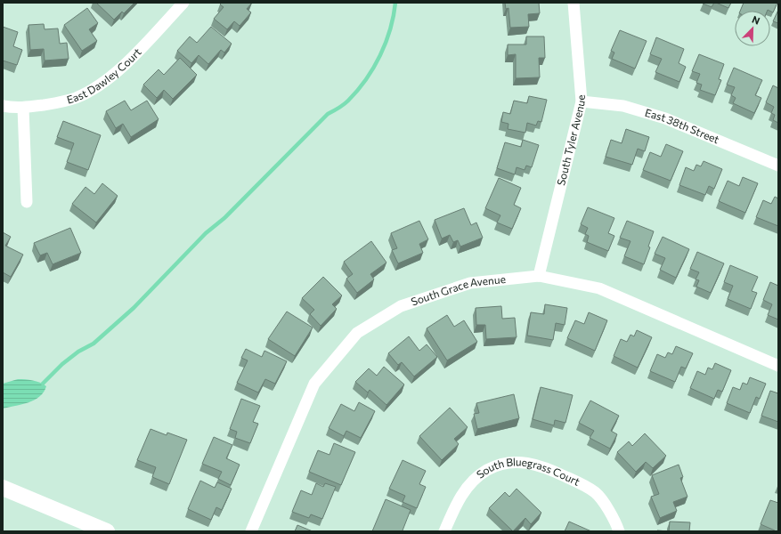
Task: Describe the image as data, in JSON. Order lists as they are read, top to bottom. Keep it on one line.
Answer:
{"streets":{"street":["East Dawley Court","East 38th Street","South Tyler Avenue","South Grace Avenue","South Bluegrass Court"]},"crossings":[["East 38th Street","South Tyler Avenue"],["South Tyler Avenue","South Grace Avenue"]],"north":"top right"}
